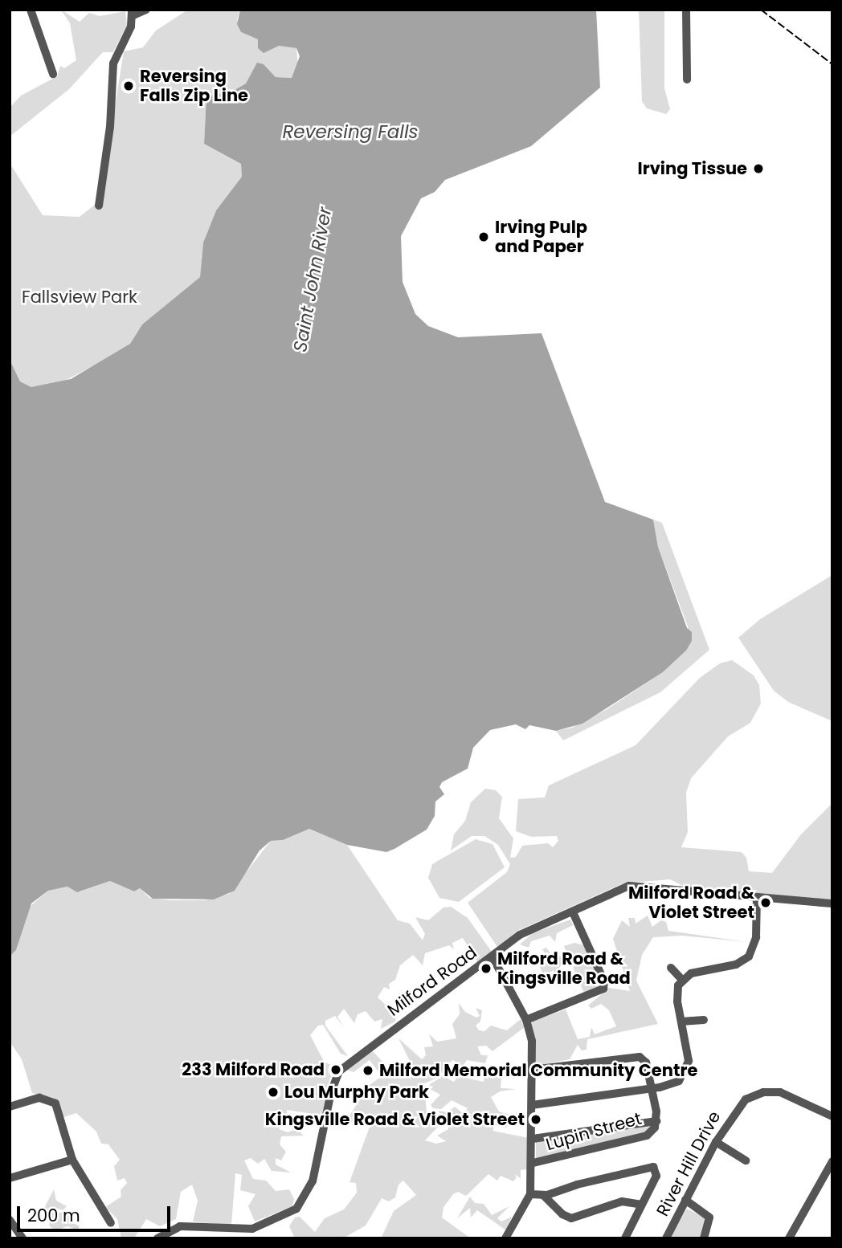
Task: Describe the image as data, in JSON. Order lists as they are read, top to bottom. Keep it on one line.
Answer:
{"streets":{"street":["Milford Road","Lupin Street","River Hill Drive"]},"water":["Reversing Falls","Saint John River"],"parks":["Fallsview Park"],"places":["Reversing Falls Zip Line","Irving Tissue","Irving Pulp and Paper","Milford Road & Violet Street","Milford Road & Kingsville Road","233 Milford Road","Milford Memorial Community Centre","Lou Murphy Park","Kingsville Road & Violet Street"],"scale_bar":"200 m"}
